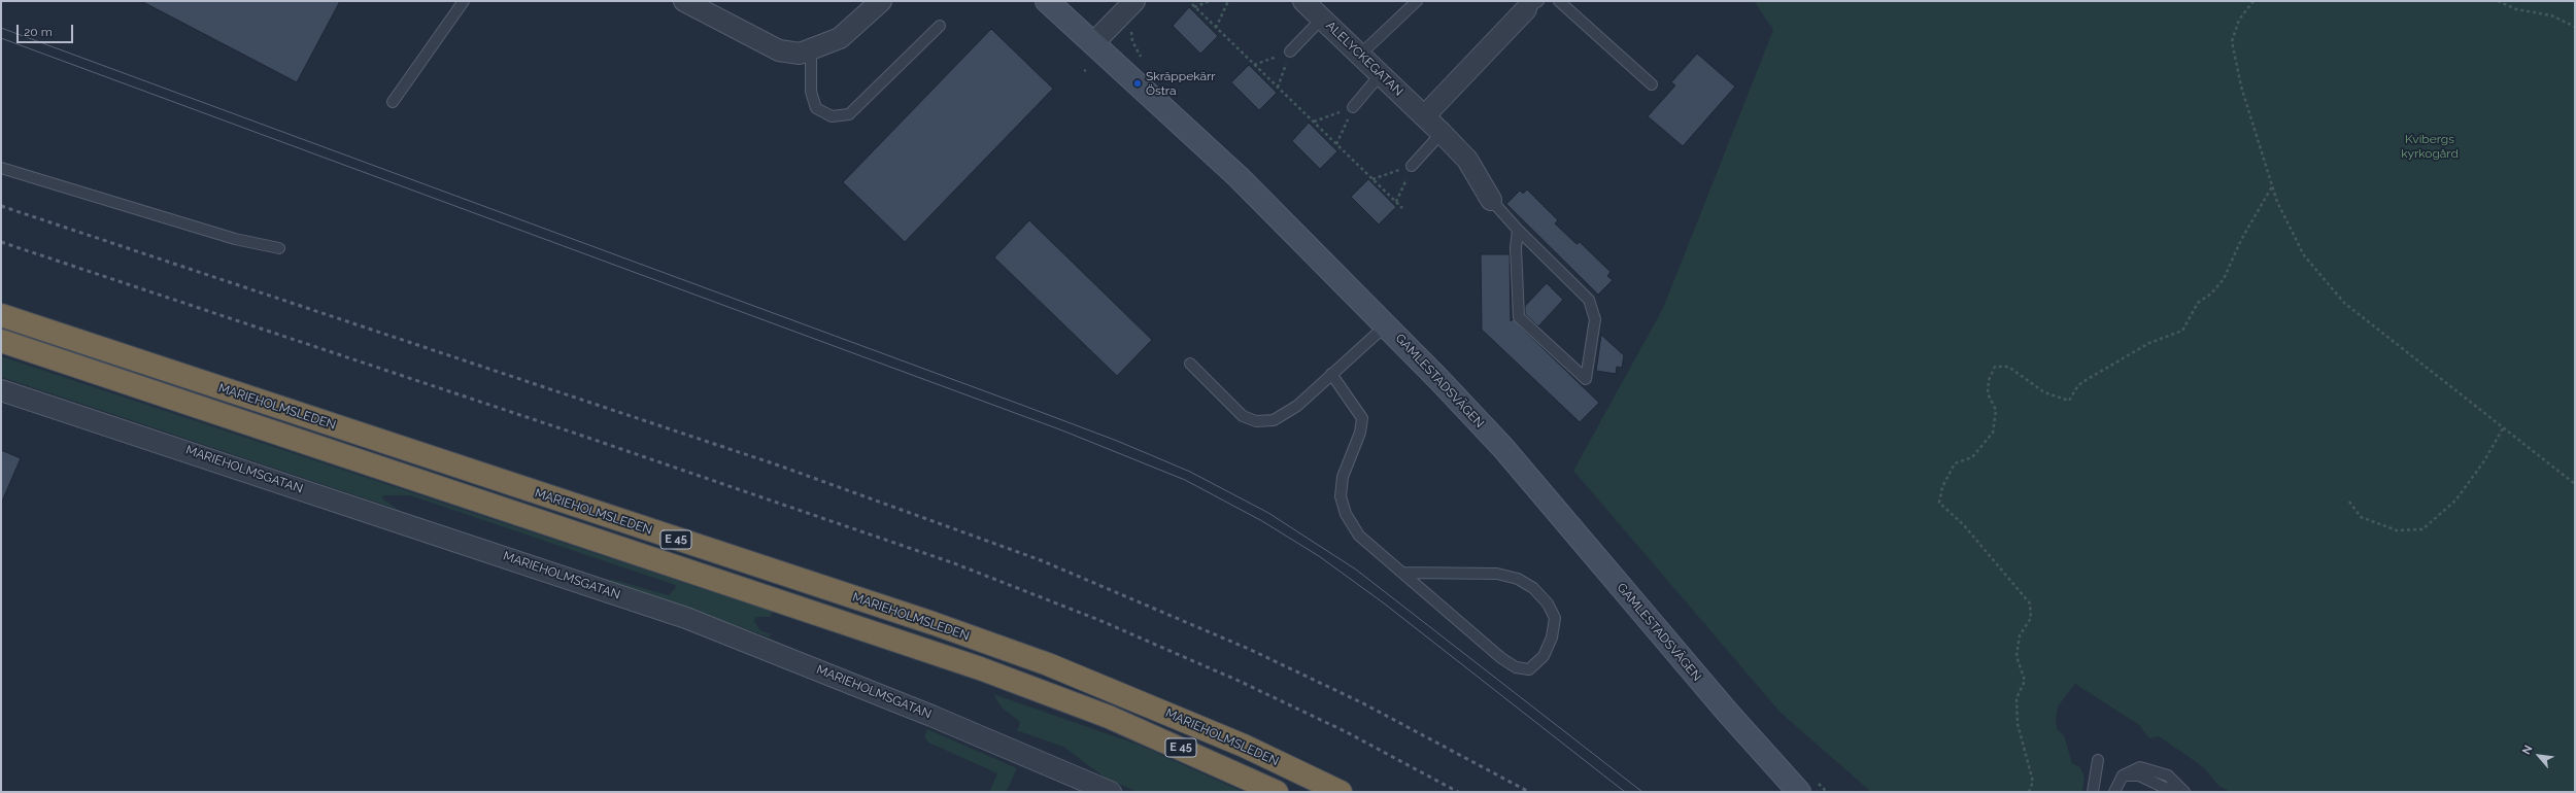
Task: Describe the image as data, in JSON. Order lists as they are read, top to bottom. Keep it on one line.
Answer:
{"streets":{"highway":["MARIEHOLMSLEDEN","E 45"],"street":["ALELYCKEGATAN","GAMLESTADSVÄGEN","MARIEHOLMSGATAN"]},"parks":["Kvibergs kyrkogård"],"places":["Skräppekärr Östra"],"scale_bar":"20 m","north":"top left"}
